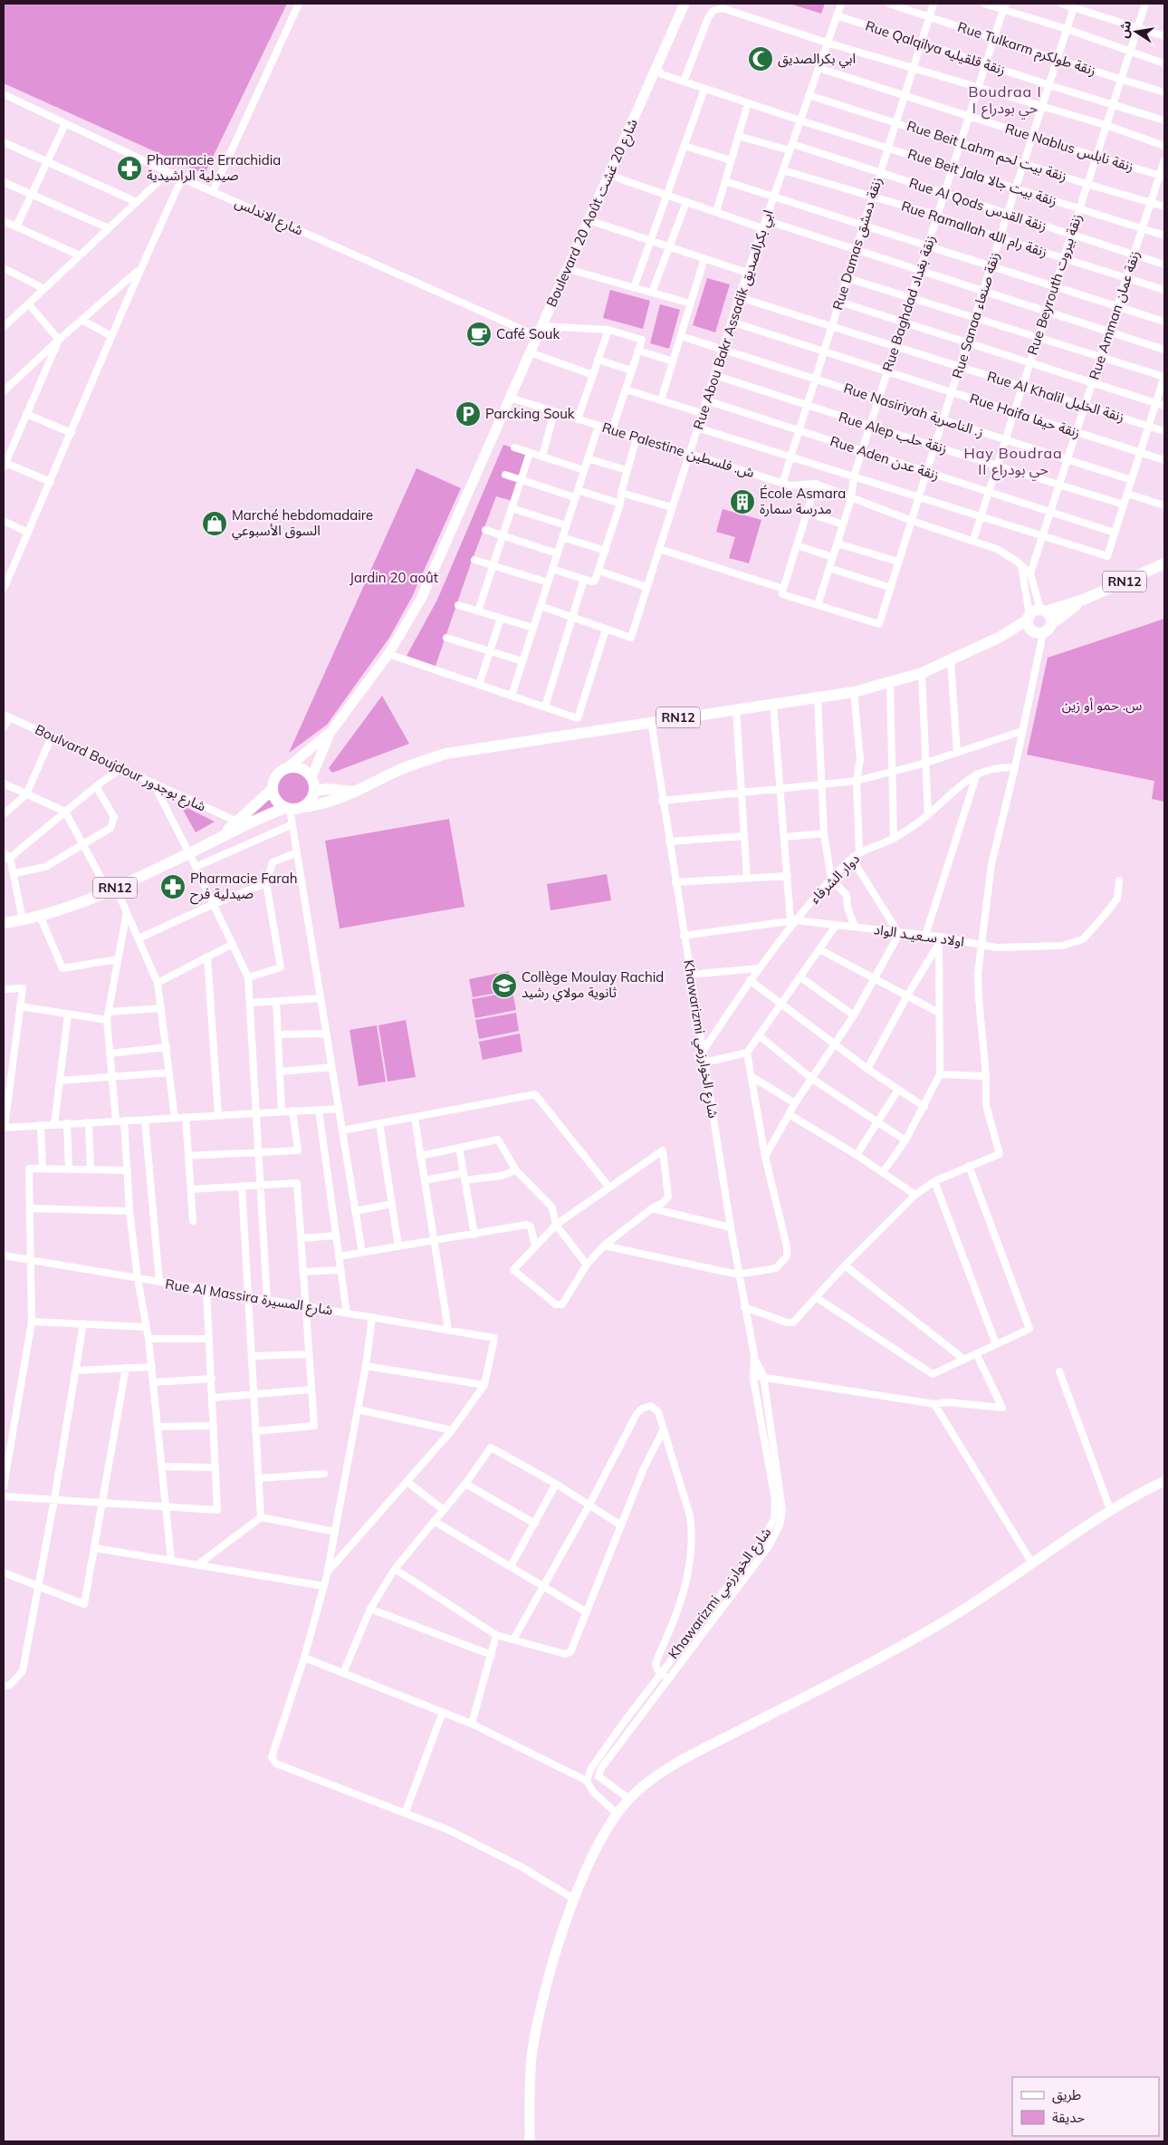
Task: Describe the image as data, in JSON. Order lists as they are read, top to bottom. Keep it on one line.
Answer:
{"streets":{"main road":["Boulevard 20 Août شارع 20 غشت","RN12"],"street":["Rue Qalqilya زنقة قلقيليه","Rue Tulkarm زنقة طولكرم","Rue Nablus زنقة نابلس","Rue Beit Lahm زنقة بيت لحم","Rue Beit Jala زنقة بيت جالا","Rue Al Qods زنقة القدس","شارع الاندلس","Rue Ramallah زنقة رام الله","Rue Damas زنقة دمشق","Rue Beyrouth زنقة بيروت","Rue Baghdad زنقة بغداد","Rue Sanaa زنقة صنعاء","Rue Amman زنقة عمان","Rue Abou Bakr Assadik ابي بكرالصديق","Rue Al Khalil زنقة الخليل","Rue Nasiriyah ز. الناصرية","Rue Haifa زنقة حيفا","Rue Alep زنقة حلب","Rue Palestine ش. فلسطين","Rue Aden زنقة عدن","Boulvard Boujdour شارع بوجدور","دوار الشرفاء","اولاد سـعيـد الواد","Khawarizmi شارع الخوارزمي","Rue Al Massira شارع المسيرة"]},"crossings":[["Rue Qalqilya زنقة قلقيليه","Rue Damas زنقة دمشق"],["Rue Qalqilya زنقة قلقيليه","Rue Beyrouth زنقة بيروت"],["Rue Qalqilya زنقة قلقيليه","Rue Baghdad زنقة بغداد"],["Rue Qalqilya زنقة قلقيليه","Rue Sanaa زنقة صنعاء"],["Rue Qalqilya زنقة قلقيليه","Rue Abou Bakr Assadik ابي بكرالصديق"],["Rue Tulkarm زنقة طولكرم","Rue Damas زنقة دمشق"],["Rue Tulkarm زنقة طولكرم","Rue Beyrouth زنقة بيروت"],["Rue Tulkarm زنقة طولكرم","Rue Baghdad زنقة بغداد"],["Rue Tulkarm زنقة طولكرم","Rue Sanaa زنقة صنعاء"],["Rue Nablus زنقة نابلس","Rue Damas زنقة دمشق"],["Rue Nablus زنقة نابلس","Rue Beyrouth زنقة بيروت"],["Rue Nablus زنقة نابلس","Rue Baghdad زنقة بغداد"],["Rue Nablus زنقة نابلس","Rue Sanaa زنقة صنعاء"],["Rue Nablus زنقة نابلس","Rue Amman زنقة عمان"],["Rue Nablus زنقة نابلس","Rue Abou Bakr Assadik ابي بكرالصديق"],["Rue Beit Lahm زنقة بيت لحم","Rue Damas زنقة دمشق"],["Rue Beit Lahm زنقة بيت لحم","Rue Beyrouth زنقة بيروت"],["Rue Beit Lahm زنقة بيت لحم","Rue Baghdad زنقة بغداد"],["Rue Beit Lahm زنقة بيت لحم","Rue Sanaa زنقة صنعاء"],["Rue Beit Lahm زنقة بيت لحم","Rue Amman زنقة عمان"],["Rue Beit Lahm زنقة بيت لحم","Rue Abou Bakr Assadik ابي بكرالصديق"],["Rue Beit Jala زنقة بيت جالا","Boulevard 20 Août شارع 20 غشت"],["Rue Beit Jala زنقة بيت جالا","Rue Damas زنقة دمشق"],["Rue Beit Jala زنقة بيت جالا","Rue Beyrouth زنقة بيروت"],["Rue Beit Jala زنقة بيت جالا","Rue Baghdad زنقة بغداد"],["Rue Beit Jala زنقة بيت جالا","Rue Sanaa زنقة صنعاء"],["Rue Beit Jala زنقة بيت جالا","Rue Amman زنقة عمان"],["Rue Beit Jala زنقة بيت جالا","Rue Abou Bakr Assadik ابي بكرالصديق"],["Rue Al Qods زنقة القدس","Rue Damas زنقة دمشق"],["Rue Al Qods زنقة القدس","Rue Beyrouth زنقة بيروت"],["Rue Al Qods زنقة القدس","Rue Baghdad زنقة بغداد"],["Rue Al Qods زنقة القدس","Rue Sanaa زنقة صنعاء"],["Rue Al Qods زنقة القدس","Rue Amman زنقة عمان"],["Rue Al Qods زنقة القدس","Rue Abou Bakr Assadik ابي بكرالصديق"],["Boulevard 20 Août شارع 20 غشت","شارع الاندلس"],["Boulevard 20 Août شارع 20 غشت","Rue Palestine ش. فلسطين"],["Rue Ramallah زنقة رام الله","Rue Damas زنقة دمشق"],["Rue Ramallah زنقة رام الله","Rue Beyrouth زنقة بيروت"],["Rue Ramallah زنقة رام الله","Rue Baghdad زنقة بغداد"],["Rue Ramallah زنقة رام الله","Rue Sanaa زنقة صنعاء"],["Rue Ramallah زنقة رام الله","Rue Amman زنقة عمان"],["Rue Ramallah زنقة رام الله","Rue Abou Bakr Assadik ابي بكرالصديق"],["Rue Damas زنقة دمشق","Rue Al Khalil زنقة الخليل"],["Rue Damas زنقة دمشق","Rue Nasiriyah ز. الناصرية"],["Rue Damas زنقة دمشق","Rue Haifa زنقة حيفا"],["Rue Damas زنقة دمشق","Rue Alep زنقة حلب"],["Rue Damas زنقة دمشق","Rue Palestine ش. فلسطين"],["Rue Damas زنقة دمشق","Rue Aden زنقة عدن"],["Rue Beyrouth زنقة بيروت","Rue Al Khalil زنقة الخليل"],["Rue Beyrouth زنقة بيروت","Rue Nasiriyah ز. الناصرية"],["Rue Beyrouth زنقة بيروت","Rue Haifa زنقة حيفا"],["Rue Beyrouth زنقة بيروت","Rue Alep زنقة حلب"],["Rue Beyrouth زنقة بيروت","Rue Palestine ش. فلسطين"],["Rue Beyrouth زنقة بيروت","Rue Aden زنقة عدن"],["Rue Baghdad زنقة بغداد","Rue Sanaa زنقة صنعاء"],["Rue Baghdad زنقة بغداد","Rue Al Khalil زنقة الخليل"],["Rue Baghdad زنقة بغداد","Rue Nasiriyah ز. الناصرية"],["Rue Baghdad زنقة بغداد","Rue Haifa زنقة حيفا"],["Rue Baghdad زنقة بغداد","Rue Alep زنقة حلب"],["Rue Baghdad زنقة بغداد","Rue Palestine ش. فلسطين"],["Rue Baghdad زنقة بغداد","Rue Aden زنقة عدن"],["Rue Sanaa زنقة صنعاء","Rue Al Khalil زنقة الخليل"],["Rue Sanaa زنقة صنعاء","Rue Nasiriyah ز. الناصرية"],["Rue Sanaa زنقة صنعاء","Rue Haifa زنقة حيفا"],["Rue Sanaa زنقة صنعاء","Rue Alep زنقة حلب"],["Rue Sanaa زنقة صنعاء","Rue Palestine ش. فلسطين"],["Rue Sanaa زنقة صنعاء","Rue Aden زنقة عدن"],["Rue Amman زنقة عمان","Rue Al Khalil زنقة الخليل"],["Rue Amman زنقة عمان","Rue Nasiriyah ز. الناصرية"],["Rue Amman زنقة عمان","Rue Haifa زنقة حيفا"],["Rue Amman زنقة عمان","Rue Alep زنقة حلب"],["Rue Amman زنقة عمان","Rue Palestine ش. فلسطين"],["Rue Amman زنقة عمان","Rue Aden زنقة عدن"],["Rue Abou Bakr Assadik ابي بكرالصديق","Rue Al Khalil زنقة الخليل"],["Rue Abou Bakr Assadik ابي بكرالصديق","Rue Nasiriyah ز. الناصرية"],["Rue Abou Bakr Assadik ابي بكرالصديق","Rue Haifa زنقة حيفا"],["Rue Abou Bakr Assadik ابي بكرالصديق","Rue Alep زنقة حلب"],["Rue Abou Bakr Assadik ابي بكرالصديق","Rue Palestine ش. فلسطين"],["Rue Abou Bakr Assadik ابي بكرالصديق","Rue Aden زنقة عدن"],["RN12","Boulvard Boujdour شارع بوجدور"],["RN12","Khawarizmi شارع الخوارزمي"],["دوار الشرفاء","اولاد سـعيـد الواد"],["دوار الشرفاء","Khawarizmi شارع الخوارزمي"],["اولاد سـعيـد الواد","Khawarizmi شارع الخوارزمي"]],"districts":["Boudraa I I حي بودراع","Hay Boudraa II حي بودراع"],"parks":["Jardin 20 août","س. حمو أو زين"],"places":{"mosque":["ابي بكرالصديق"],"pharmacy":["Pharmacie Errachidia صيدلية الراشيدية","Pharmacie Farah صيدلية فرح"],"cafe":["Café Souk"],"parking":["Parcking Souk"],"building":["École Asmara مدرسة سمارة"],"shop":["Marché hebdomadaire السوق الأسبوعي"],"school or university":["Collège Moulay Rachid ثانوية مولاي رشيد"]},"legend":["طريق","حديقة"],"north":"left"}
